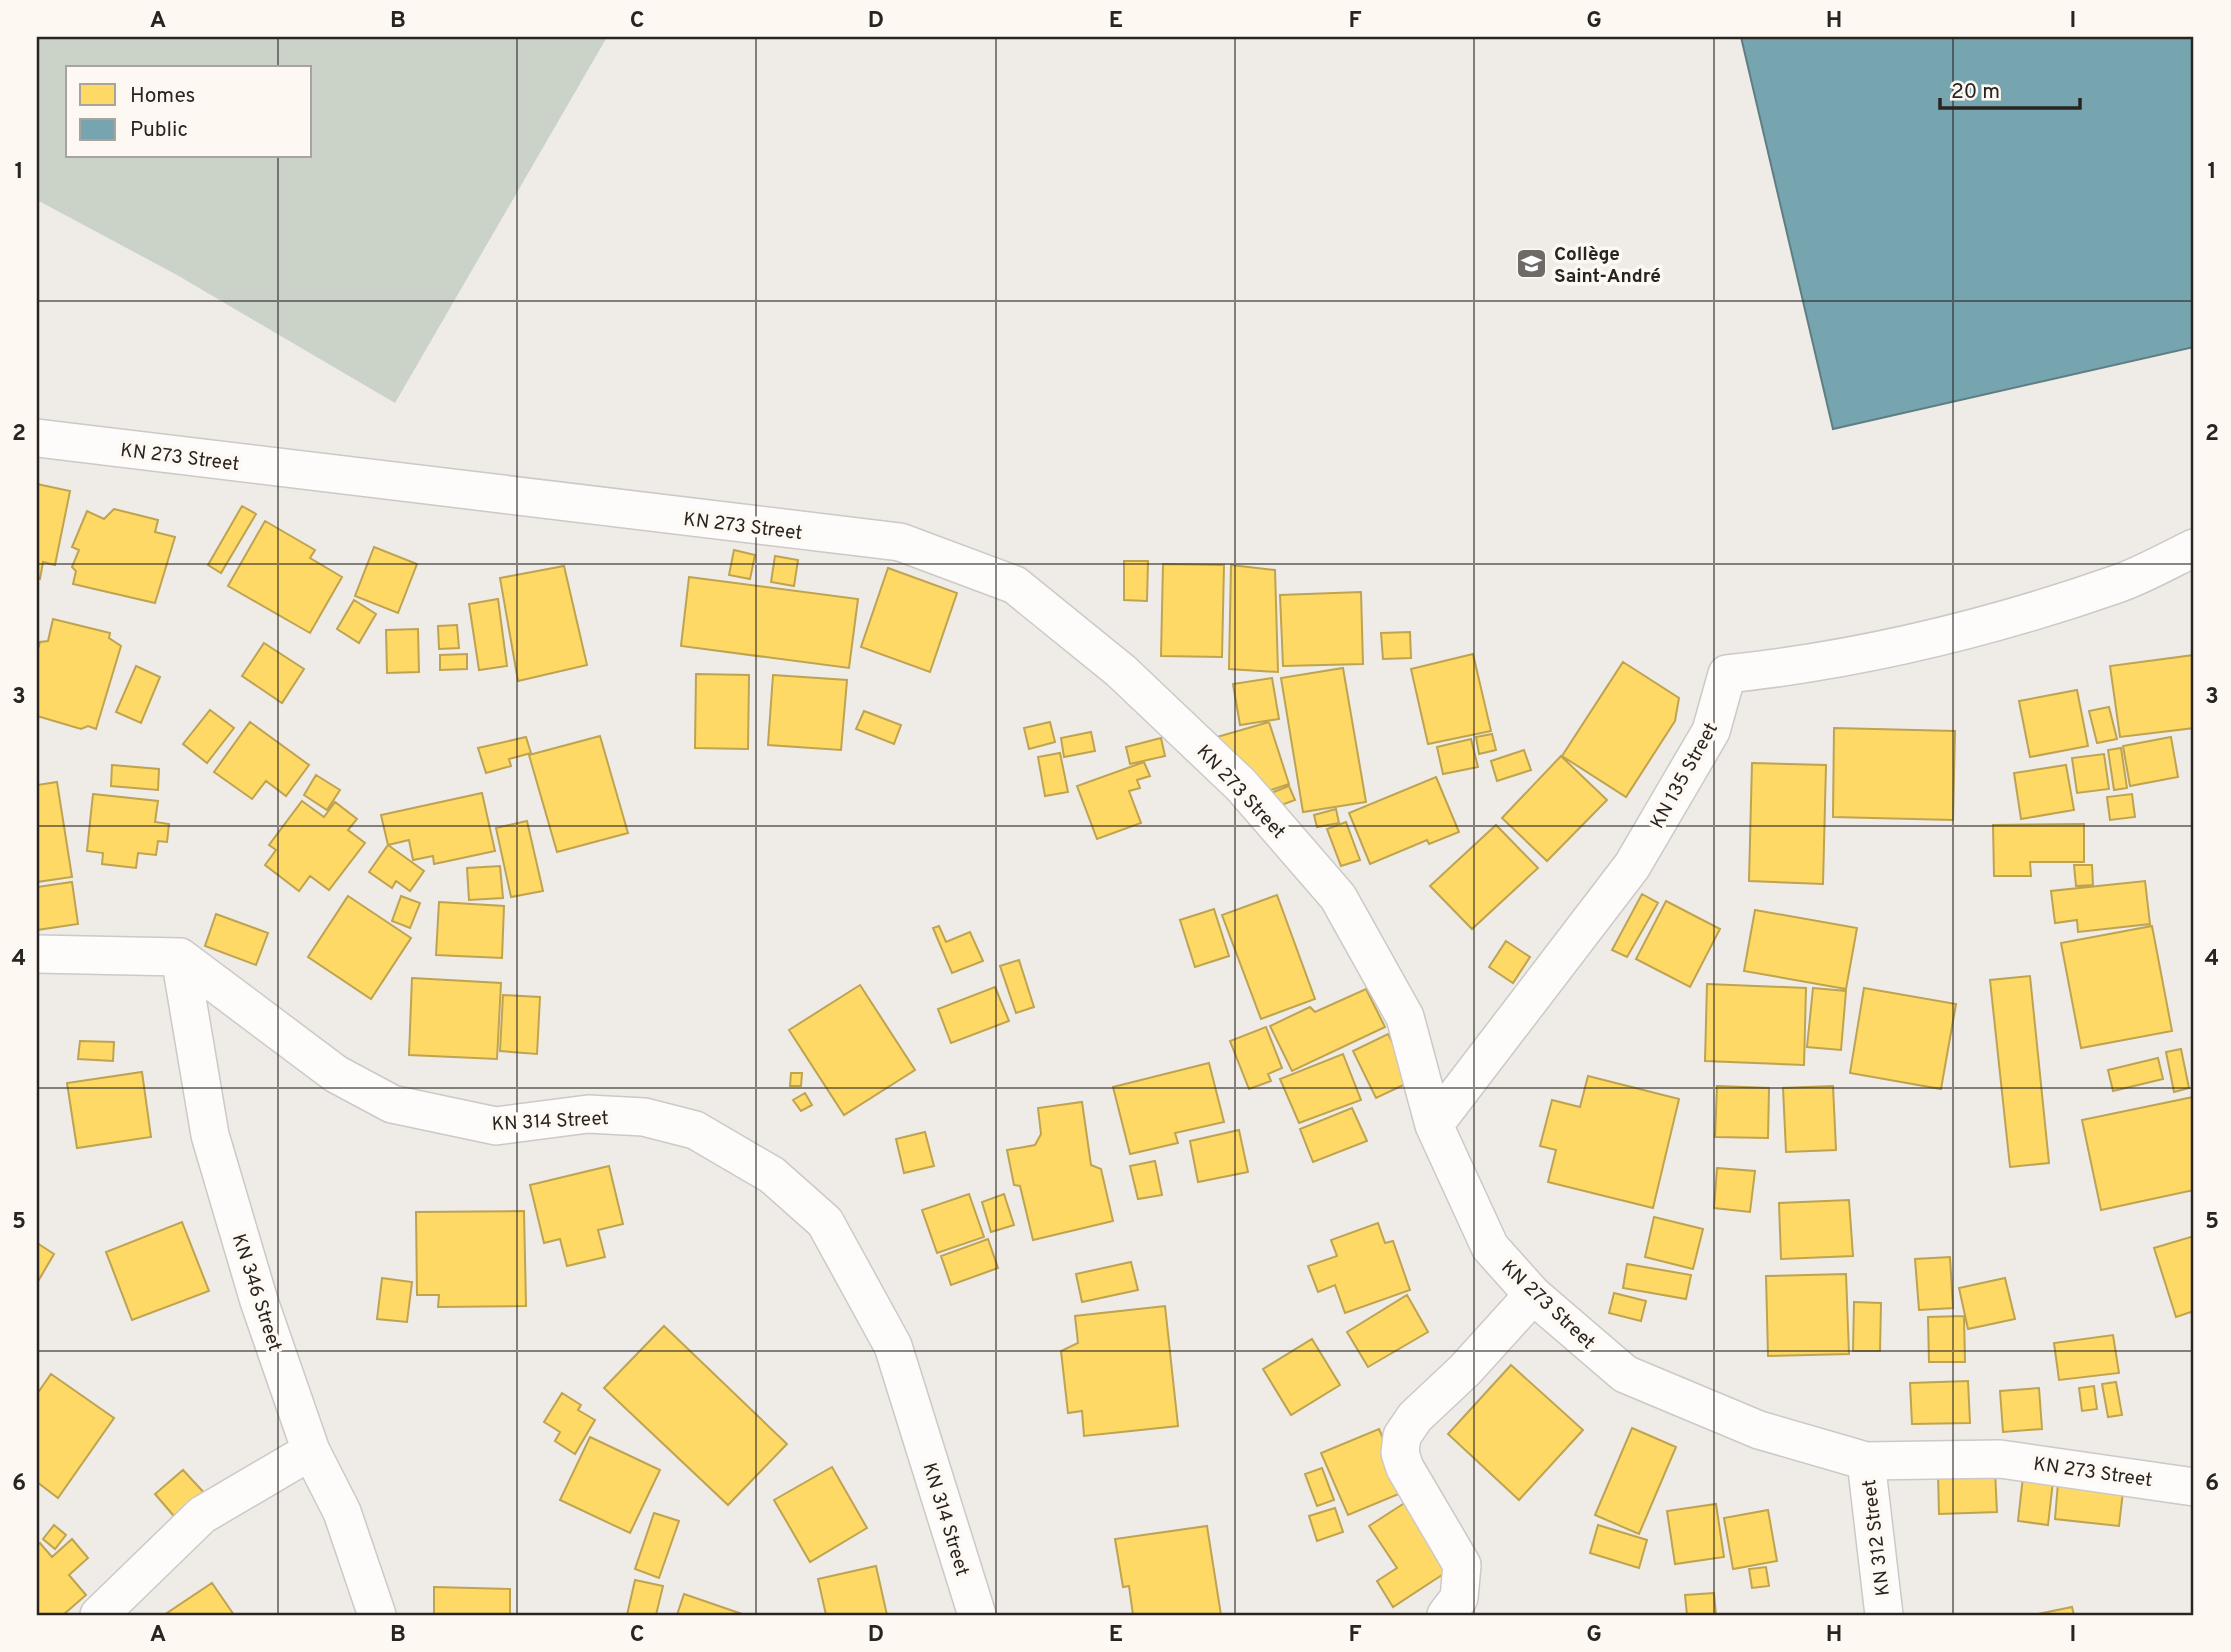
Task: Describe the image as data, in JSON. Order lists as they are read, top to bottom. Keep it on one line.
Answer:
{"streets":{"street":["KN 273 Street","KN 135 Street","KN 314 Street","KN 346 Street","KN 312 Street"]},"crossings":[["KN 273 Street","KN 135 Street"],["KN 273 Street","KN 312 Street"],["KN 314 Street","KN 346 Street"]],"places":{"school or university":["Collège Saint-André"]},"legend":["Homes","Public"],"scale_bar":"20 m","grid":{"columns":["A","B","C","D","E","F","G","H","I"],"rows":["1","2","3","4","5","6"]}}
